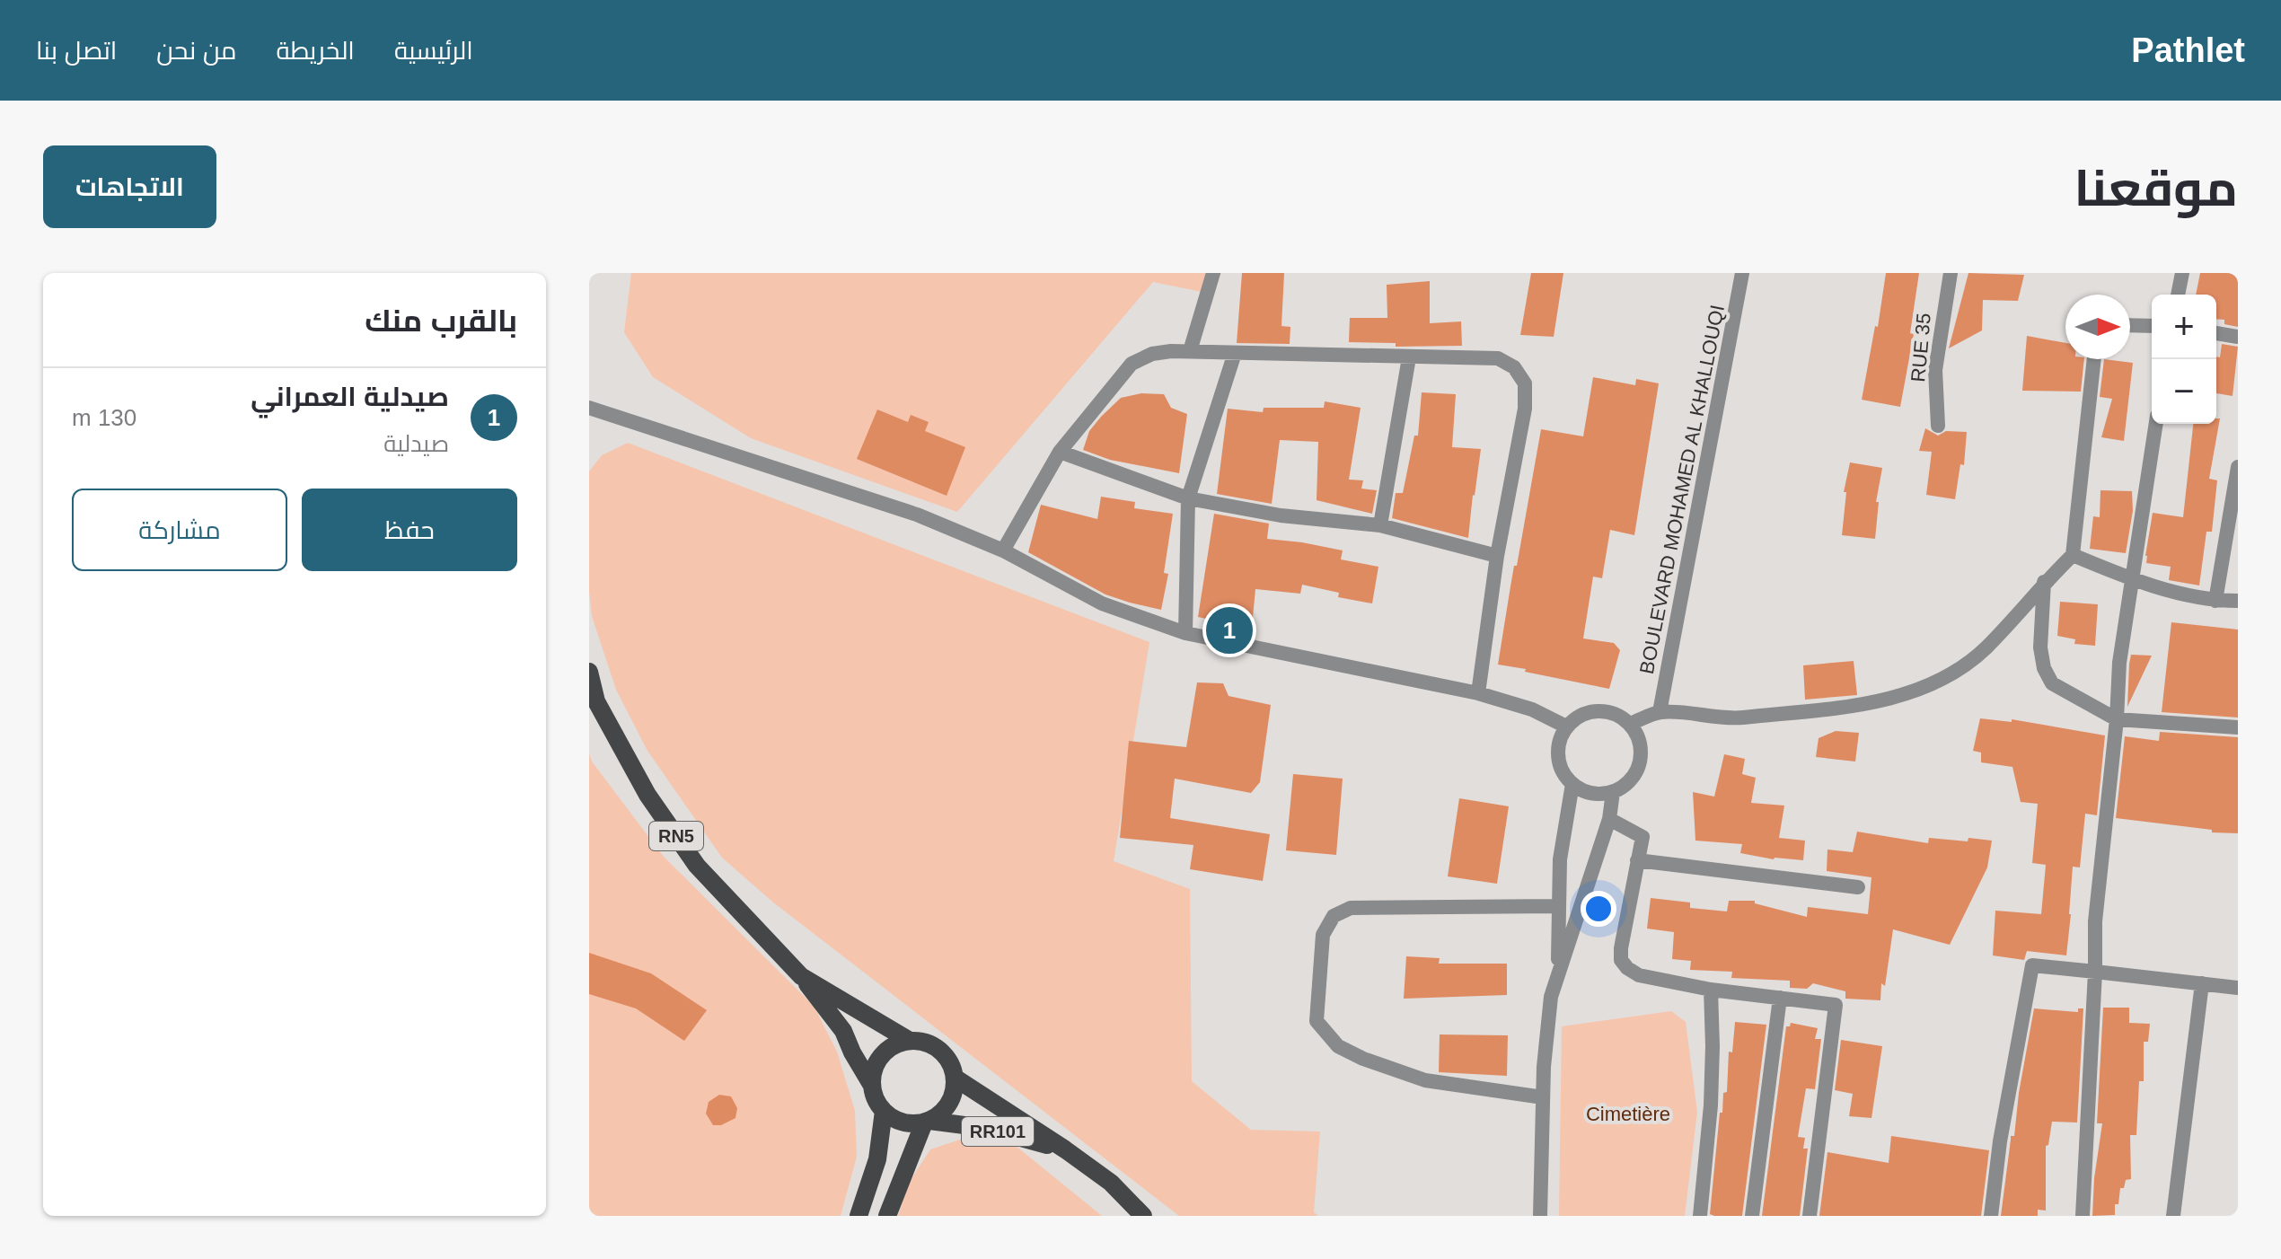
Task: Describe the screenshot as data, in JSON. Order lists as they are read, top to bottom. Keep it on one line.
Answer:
{"streets":{"main road":["RN5","RR101"],"street":["RUE 35","BOULEVARD MOHAMED AL KHALLOUQI"]},"crossings":[["RN5","RR101"]],"parks":["Cimetière"],"north":"right","page":{"header":"Pathlet","nav":["الرئيسية","الخريطة","من نحن","اتصل بنا"],"title":"موقعنا","buttons":["الاتجاهات",["حفظ","مشاركة"]],"heading":"بالقرب منك","map_buttons":["+","−"],"list":[{"mark":"1","name":"صيدلية العمراني","note":"صيدلية","value":"130 m"}],"pins":"1"}}
